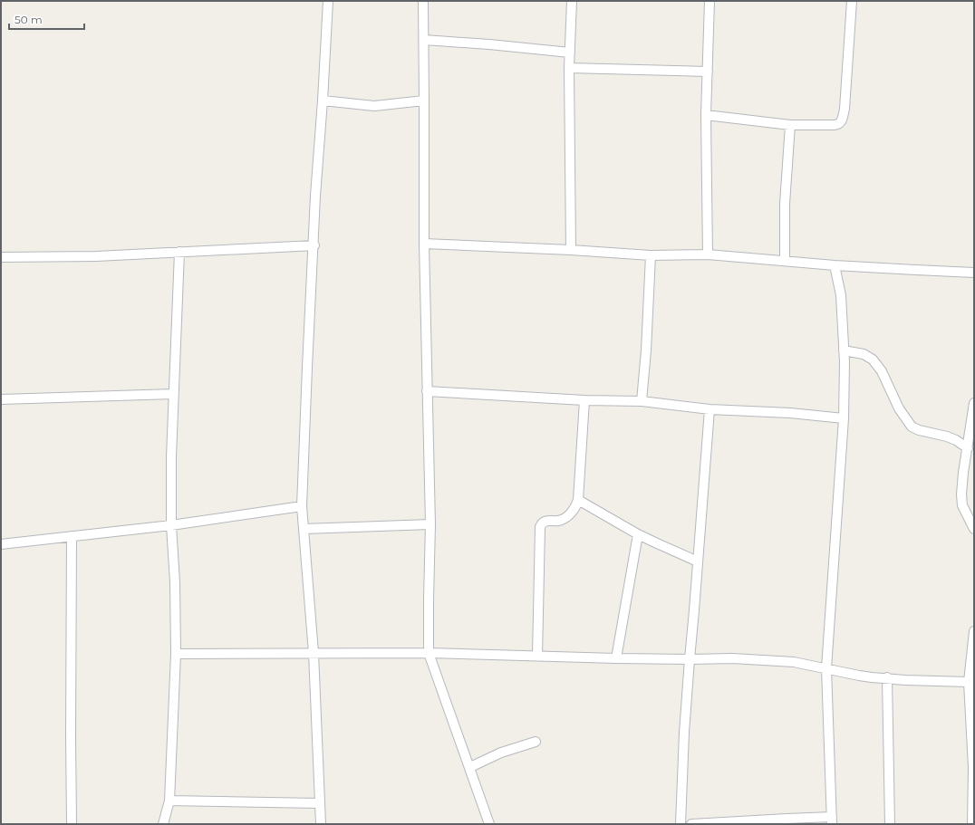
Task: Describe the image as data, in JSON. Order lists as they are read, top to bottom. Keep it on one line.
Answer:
{"scale_bar":"50 m"}
